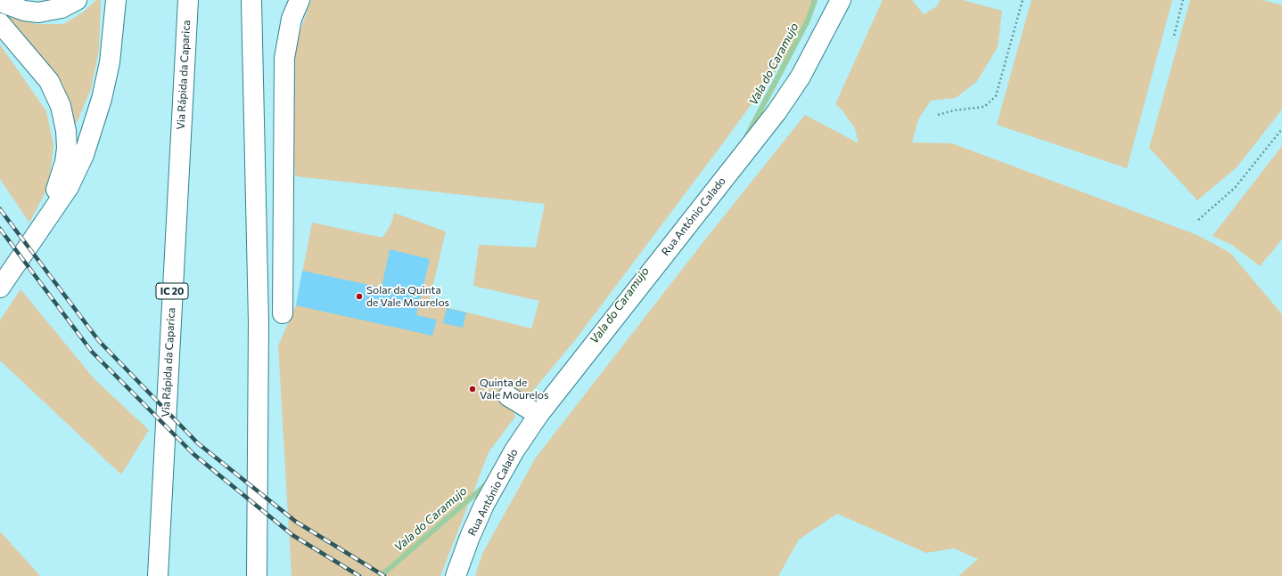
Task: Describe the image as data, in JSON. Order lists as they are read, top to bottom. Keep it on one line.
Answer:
{"streets":{"main road":["Via Rápida da Caparica","Rua António Calado","IC 20"]},"water":["Vala do Caramujo"],"places":["Solar da Quinta de Vale Mourelos","Quinta de Vale Mourelos"]}
